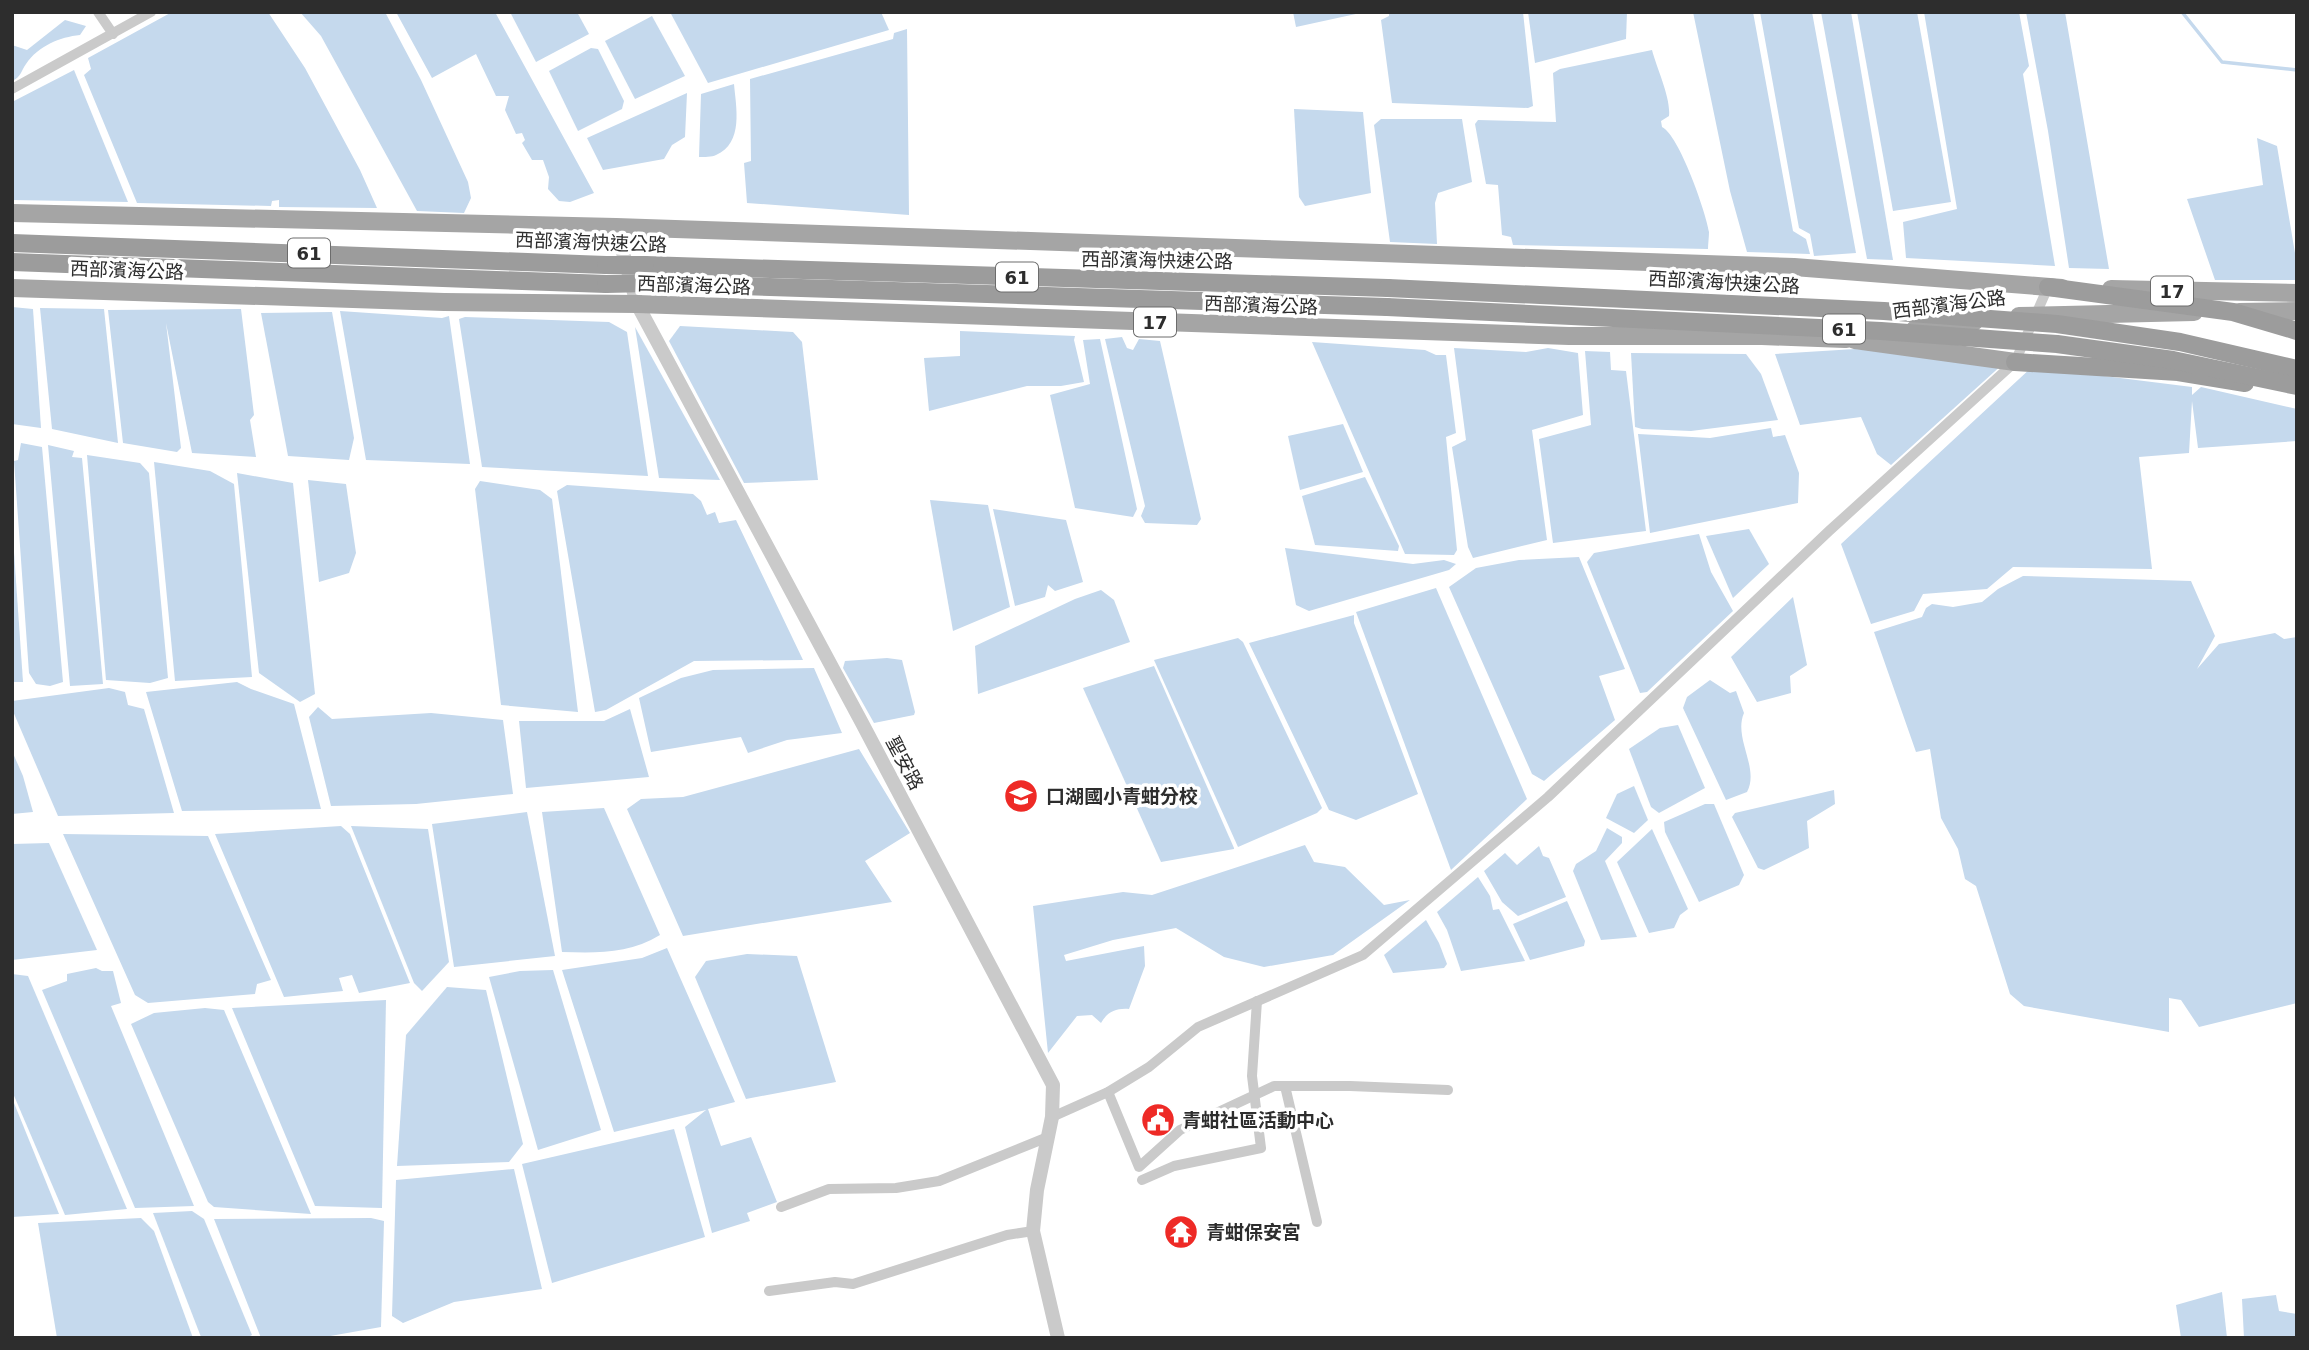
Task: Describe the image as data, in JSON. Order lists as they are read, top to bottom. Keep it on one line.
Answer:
{"streets":{"highway":["西部濱海快速公路","61"],"main road":["西部濱海公路","17"],"street":["聖安路"]},"crossings":[["西部濱海公路","聖安路"]],"places":{"school or university":["口湖國小青蚶分校"],"public building":["青蚶社區活動中心"],"temple":["青蚶保安宮"]}}
